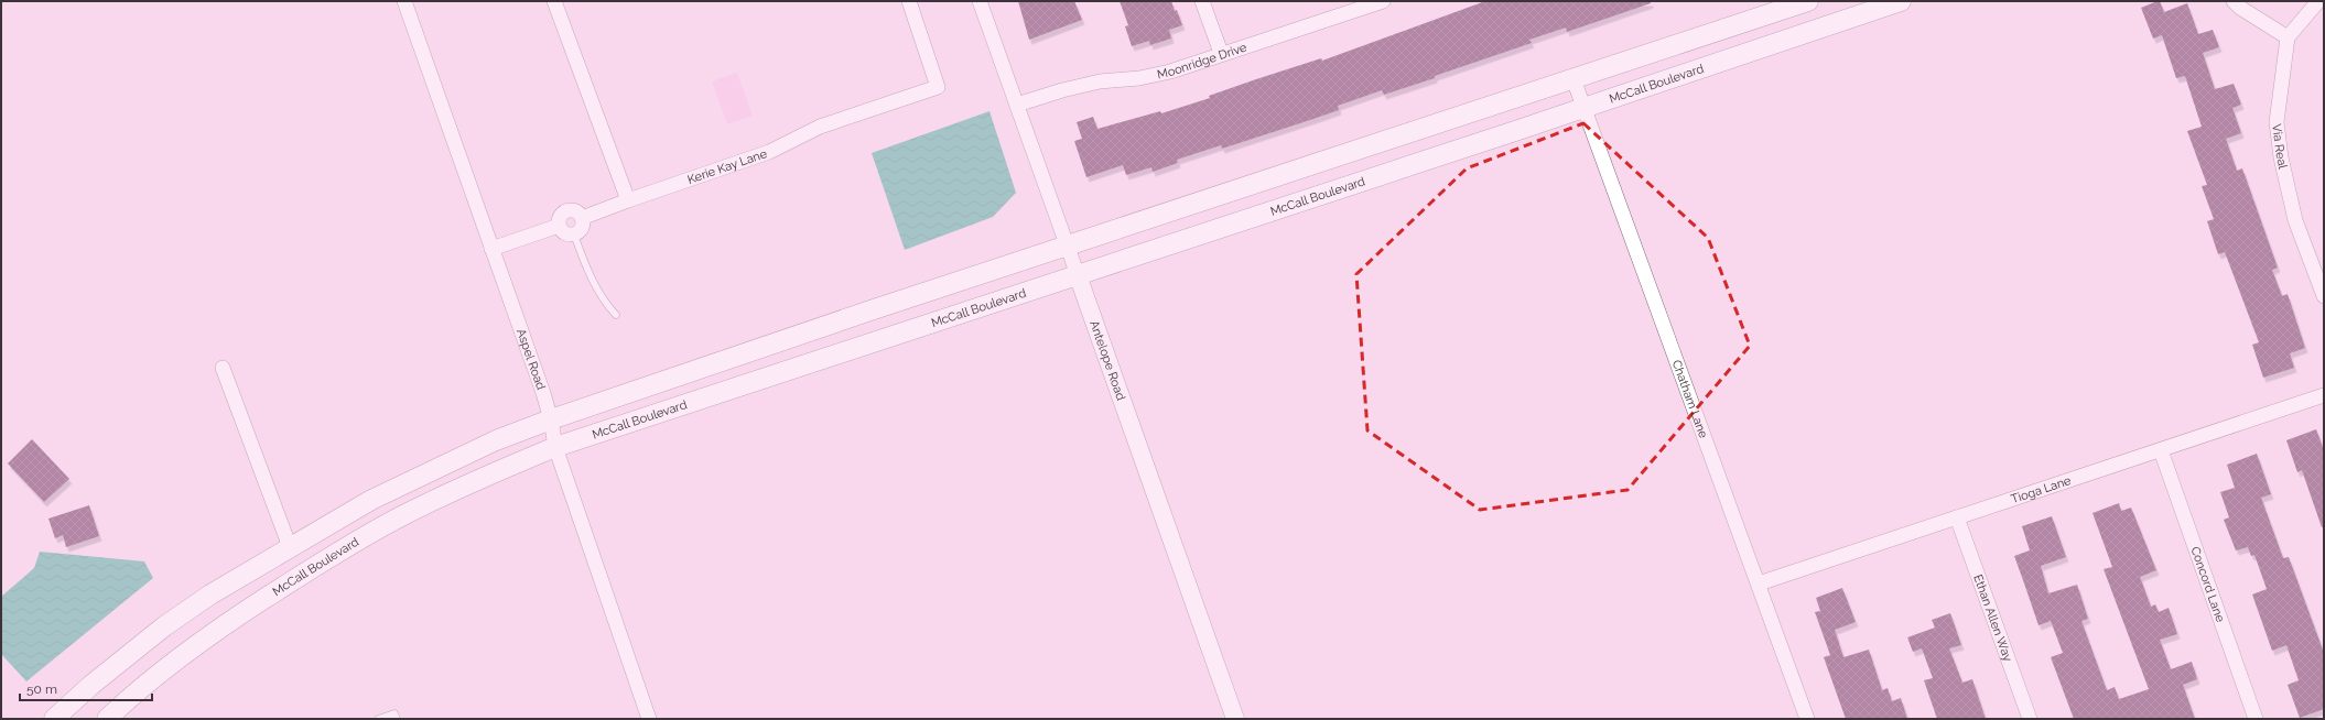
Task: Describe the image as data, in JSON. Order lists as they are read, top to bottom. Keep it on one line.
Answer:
{"streets":{"main road":["McCall Boulevard"],"street":["Moonridge Drive","Via Real","Kerie Kay Lane","Aspel Road","Antelope Road","Chatham Lane","Tioga Lane","Concord Lane","Ethan Allen Way"]},"crossings":[["Moonridge Drive","Antelope Road"],["McCall Boulevard","Aspel Road"],["McCall Boulevard","Antelope Road"],["McCall Boulevard","Chatham Lane"],["Chatham Lane","Tioga Lane"],["Tioga Lane","Concord Lane"],["Tioga Lane","Ethan Allen Way"]],"scale_bar":"50 m"}
